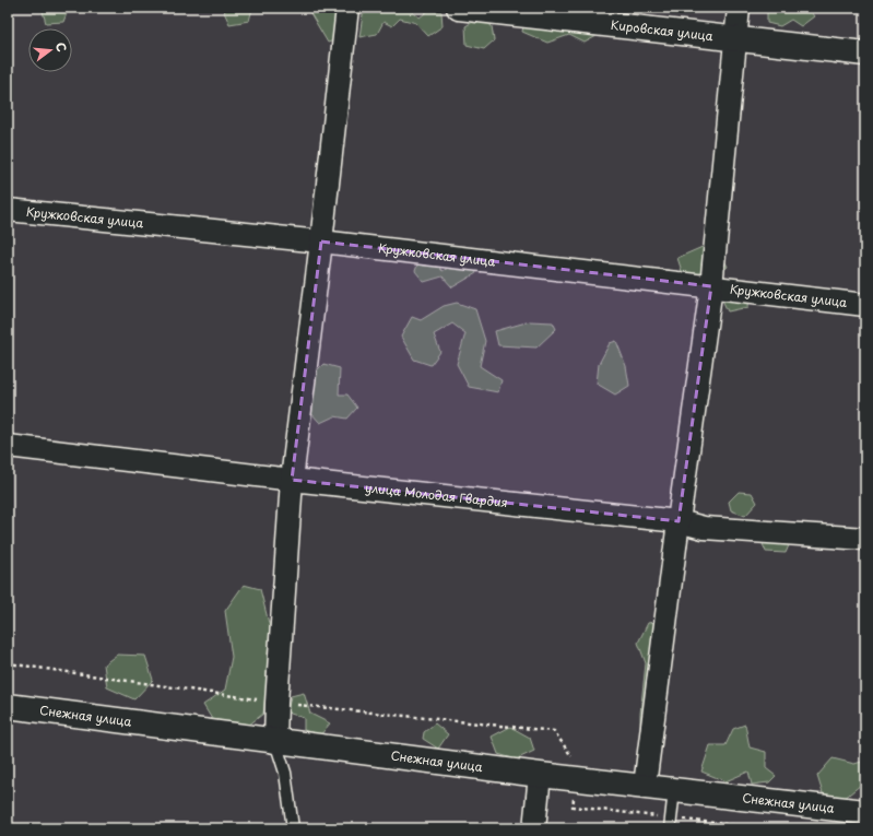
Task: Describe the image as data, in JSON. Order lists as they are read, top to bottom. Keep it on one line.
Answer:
{"streets":{"street":["Кировская улица","Кружковская улица","улица Молодая Гвардия","Снежная улица"]},"north":"right"}
